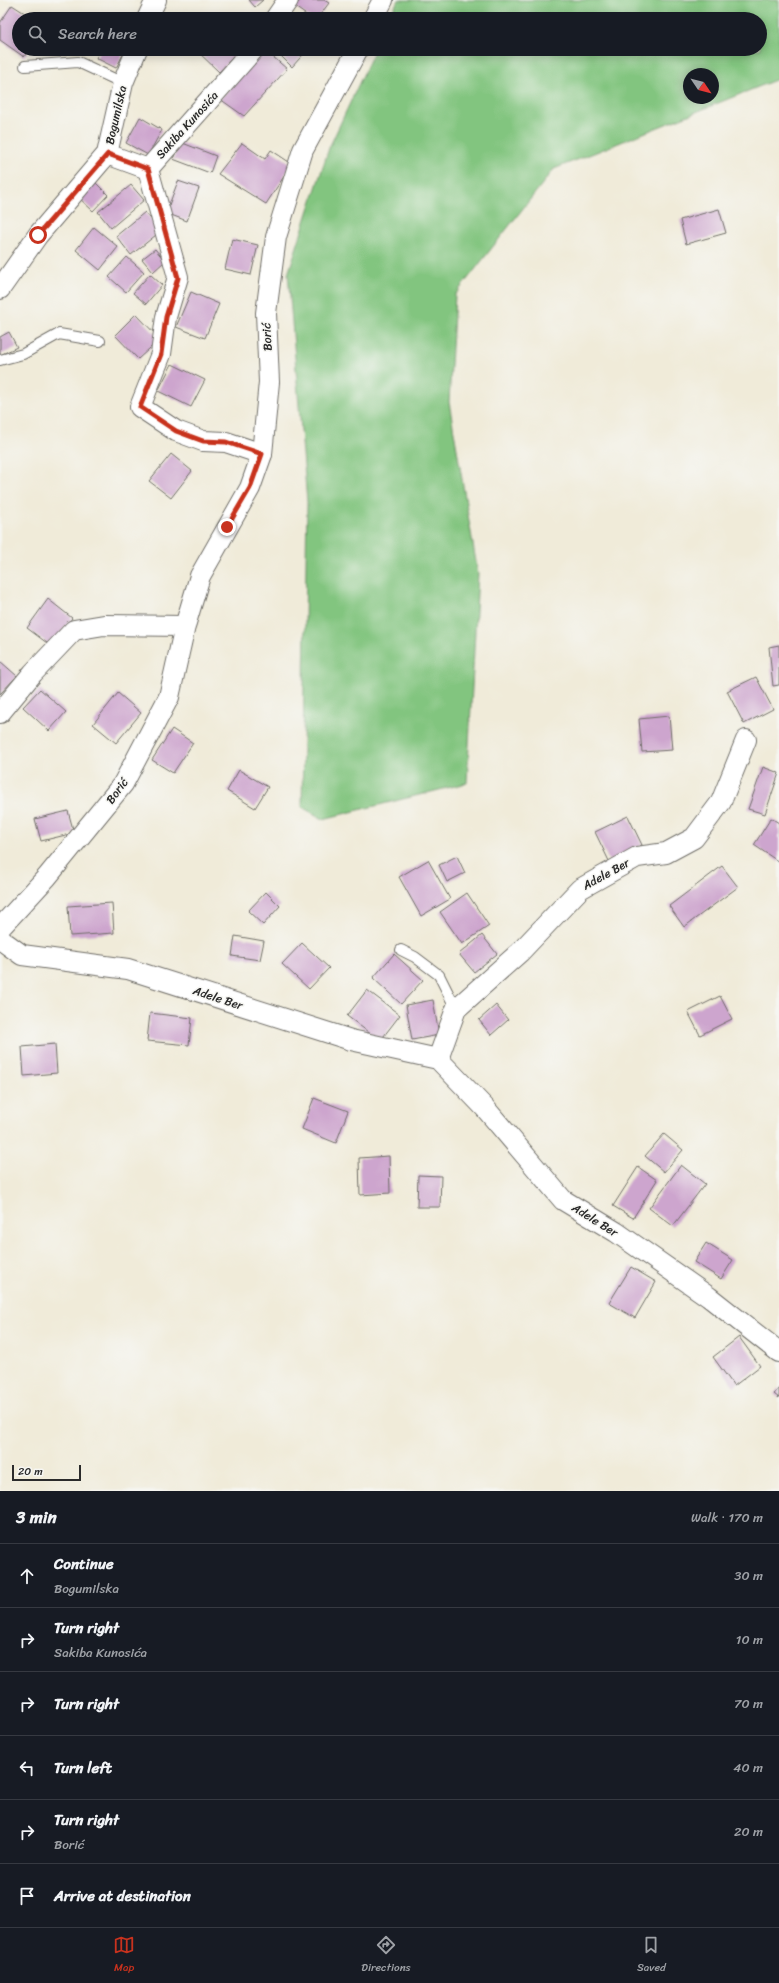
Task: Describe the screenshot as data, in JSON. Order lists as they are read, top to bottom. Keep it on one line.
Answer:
{"streets":{"street":["Bogumilska","Sakiba Kunosića","Borić","Adele Ber"]},"crossings":[["Bogumilska","Sakiba Kunosića"]],"scale_bar":"20 m","north":"bottom right","page":{"search":"Search here","scale":"20 m","heading":["3 min","Walk · 170 m"],"list":[["Continue","Bogumilska","30 m"],["Turn right","Sakiba Kunosića","10 m"],["Turn right","70 m"],["Turn left","40 m"],["Turn right","Borić","20 m"],"Arrive at destination"],"nav":["Map","Directions","Saved"]}}
